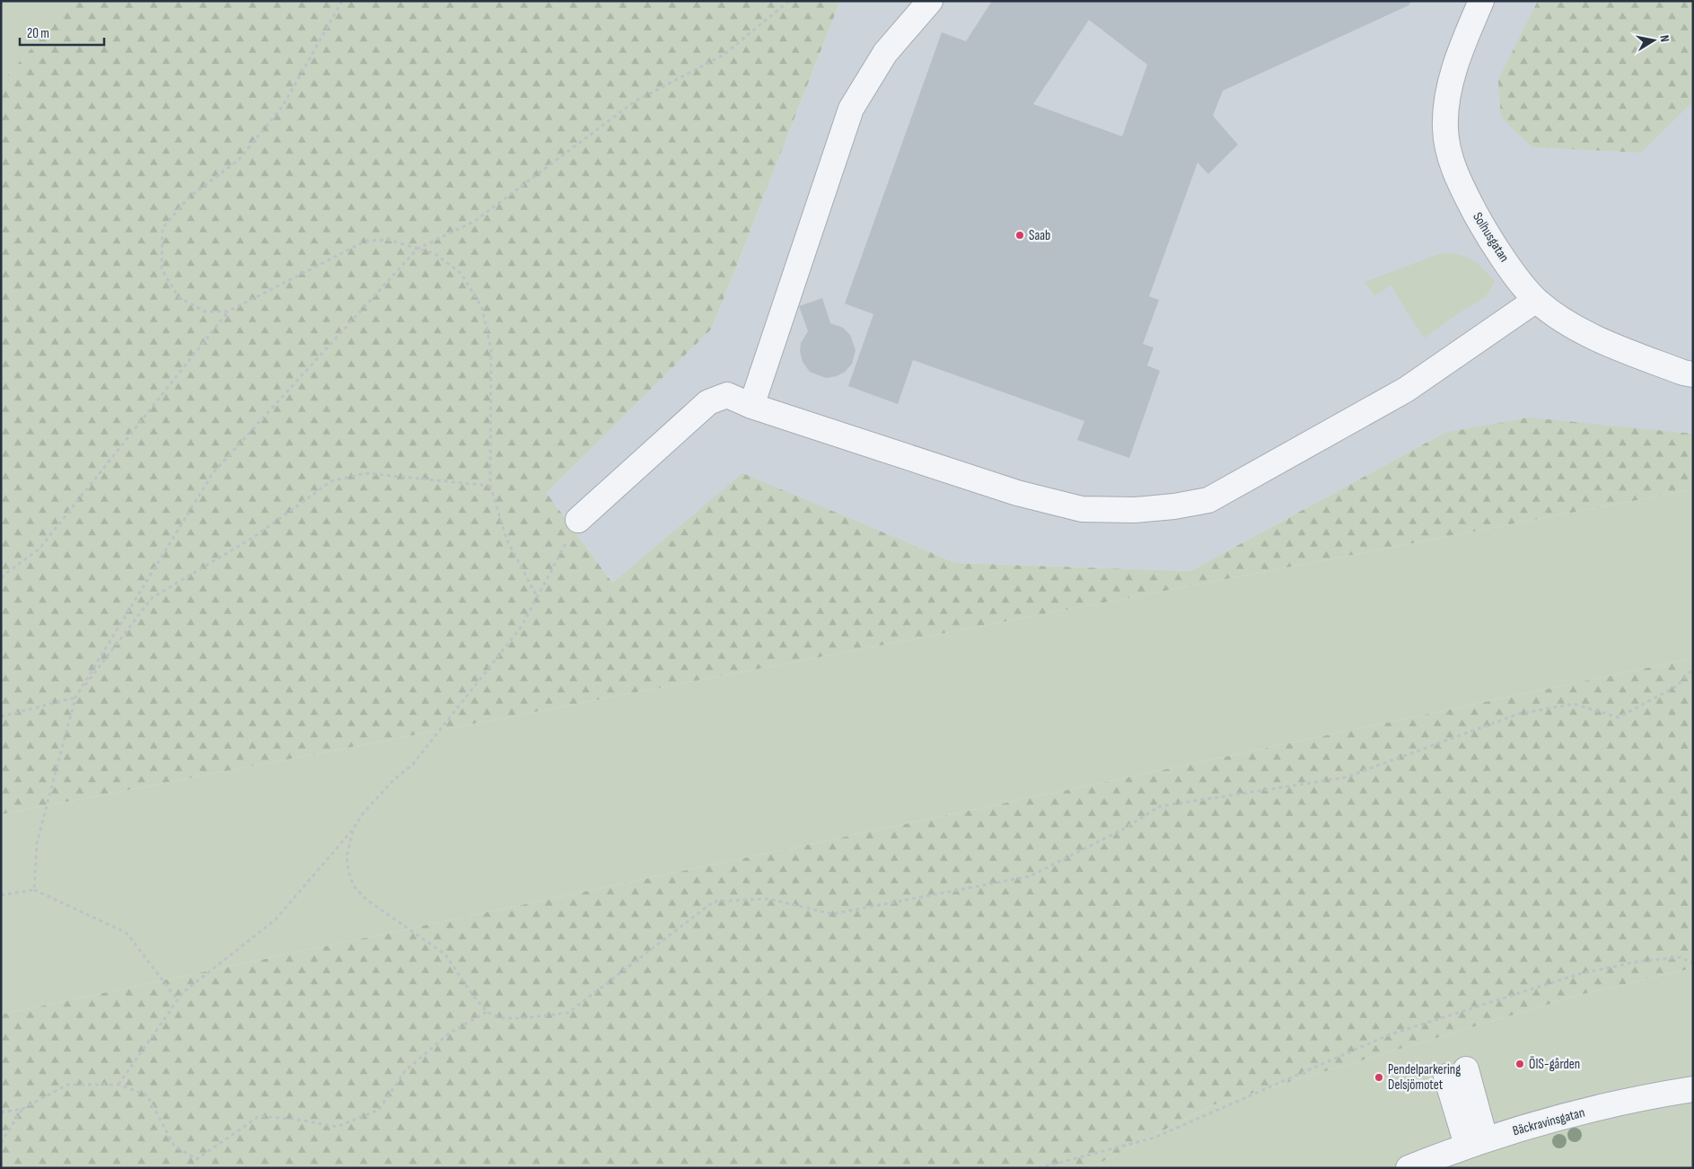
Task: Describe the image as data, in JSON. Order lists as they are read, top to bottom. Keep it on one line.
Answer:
{"streets":{"street":["Solhusgatan","Bäckravinsgatan"]},"places":["Saab","ÖIS-gården","Pendelparkering Delsjömotet"],"scale_bar":"20 m","north":"right"}
